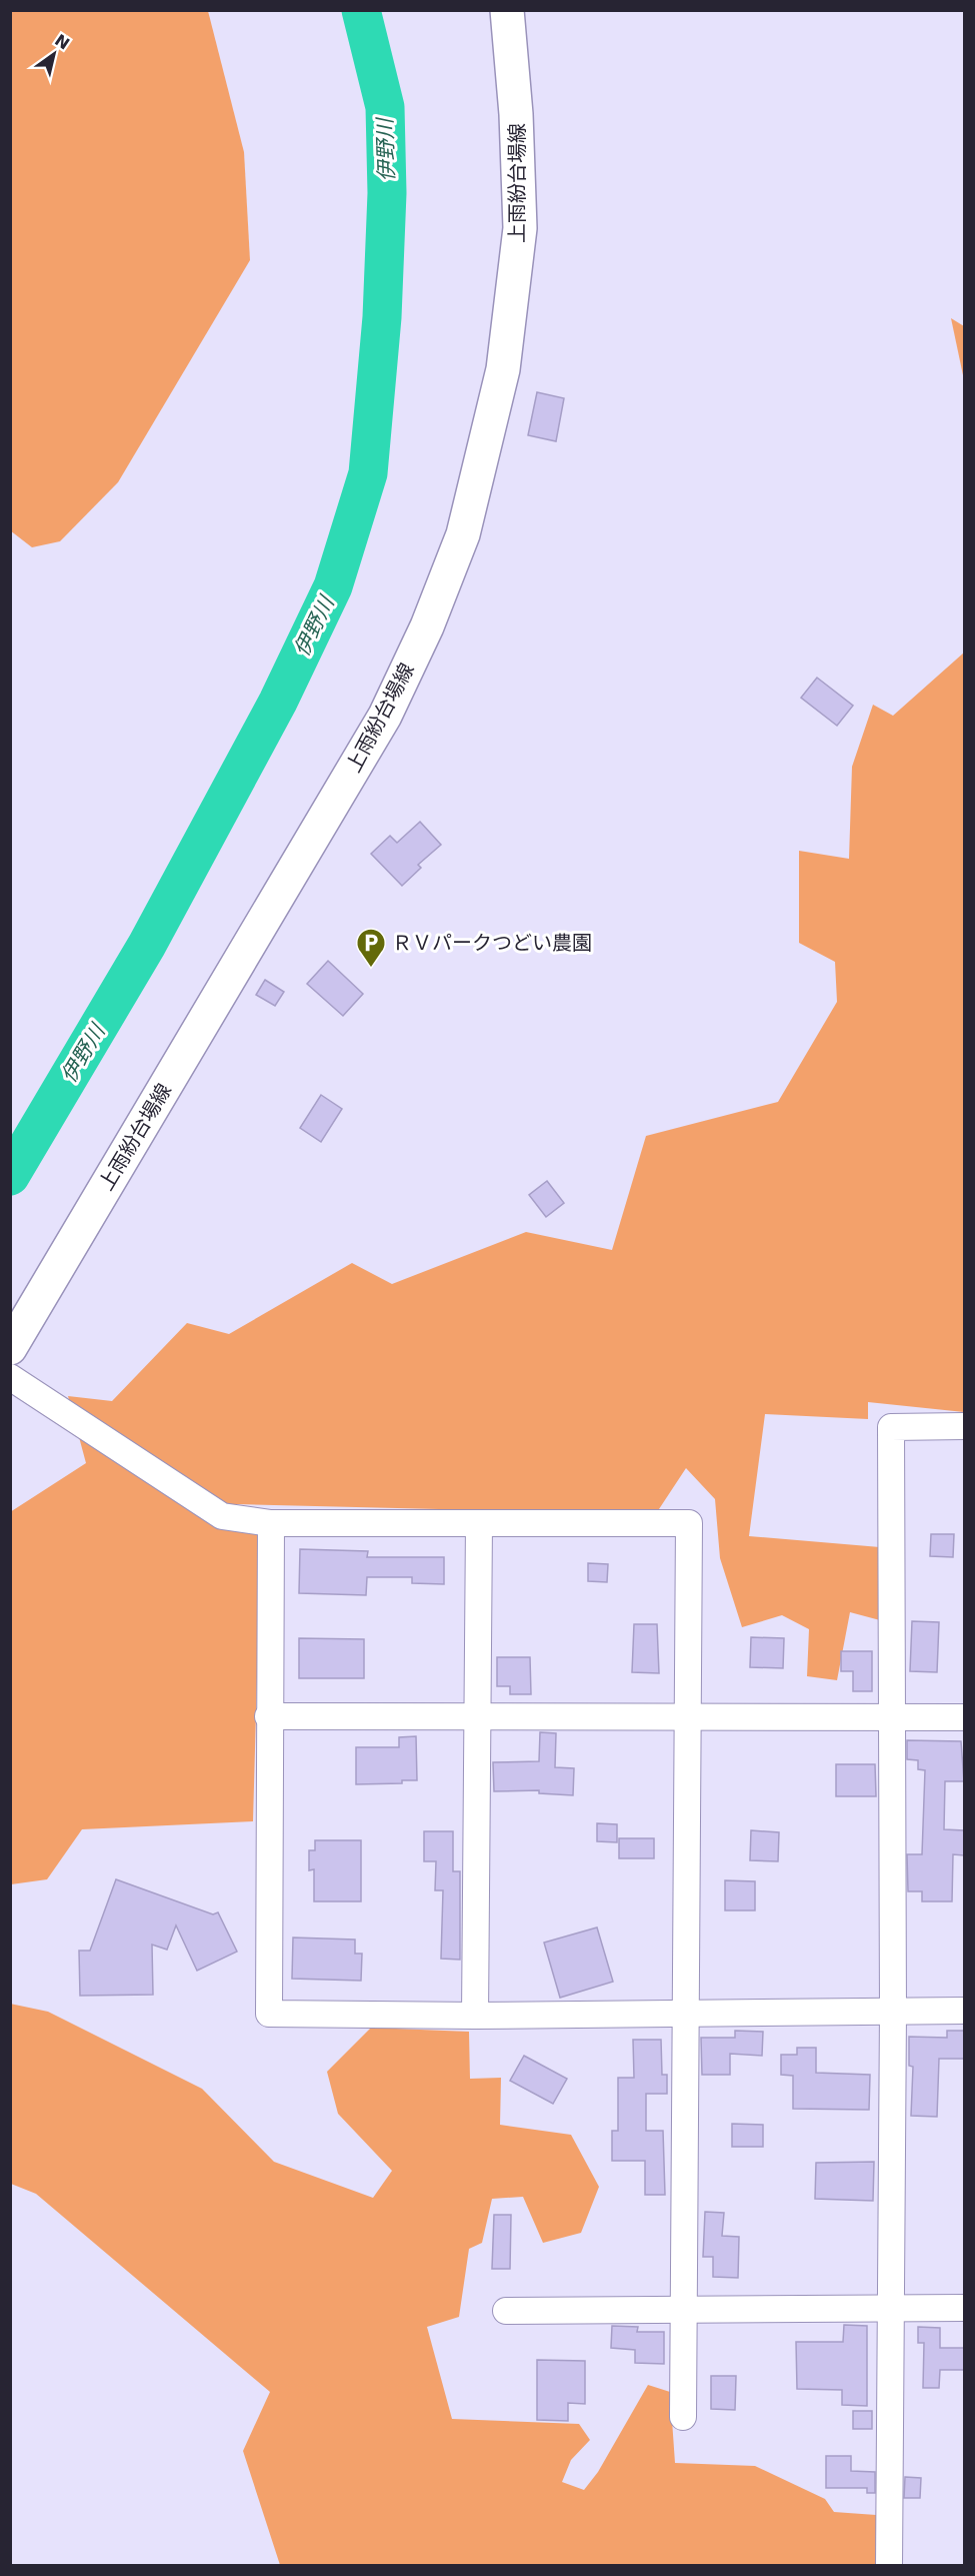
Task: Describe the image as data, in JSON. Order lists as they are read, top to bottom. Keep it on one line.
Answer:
{"streets":{"main road":["上雨紛台場線"]},"water":["伊野川"],"places":{"parking":["ＲＶパークつどい農園"]},"north":"top right"}
